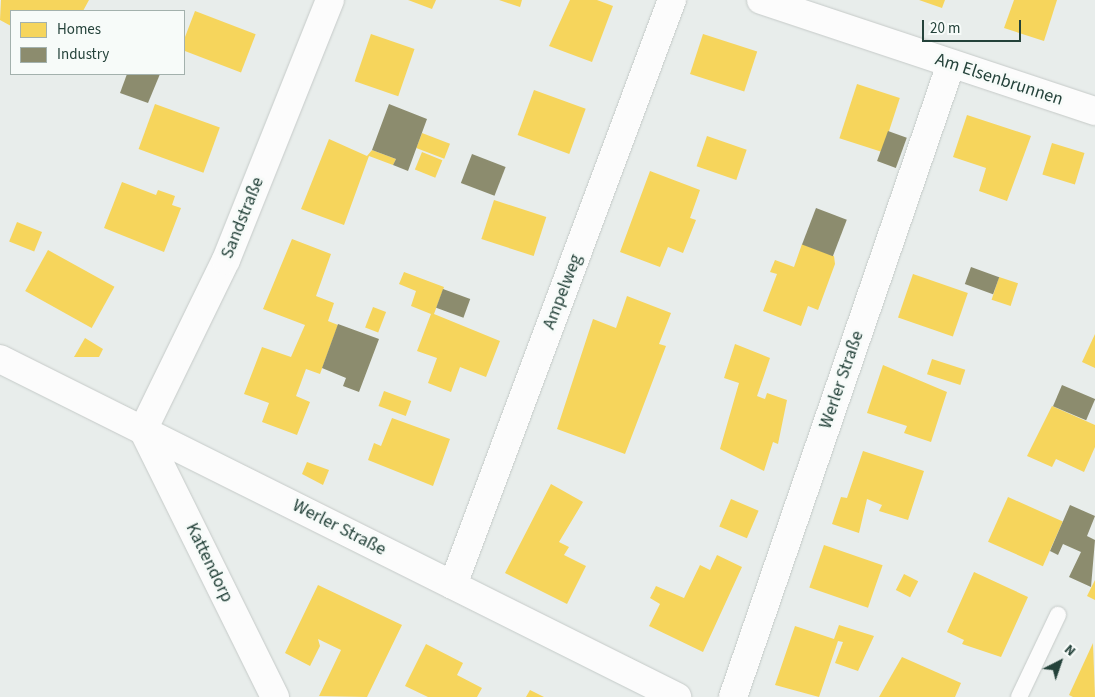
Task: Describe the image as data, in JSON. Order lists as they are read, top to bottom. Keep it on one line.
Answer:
{"streets":{"street":["Am Elsenbrunnen","Sandstraße","Ampelweg","Werler Straße","Kattendorp"]},"crossings":[["Am Elsenbrunnen","Werler Straße"],["Sandstraße","Werler Straße"],["Sandstraße","Kattendorp"],["Ampelweg","Werler Straße"],["Werler Straße","Kattendorp"]],"legend":["Homes","Industry"],"scale_bar":"20 m","north":"top right"}
